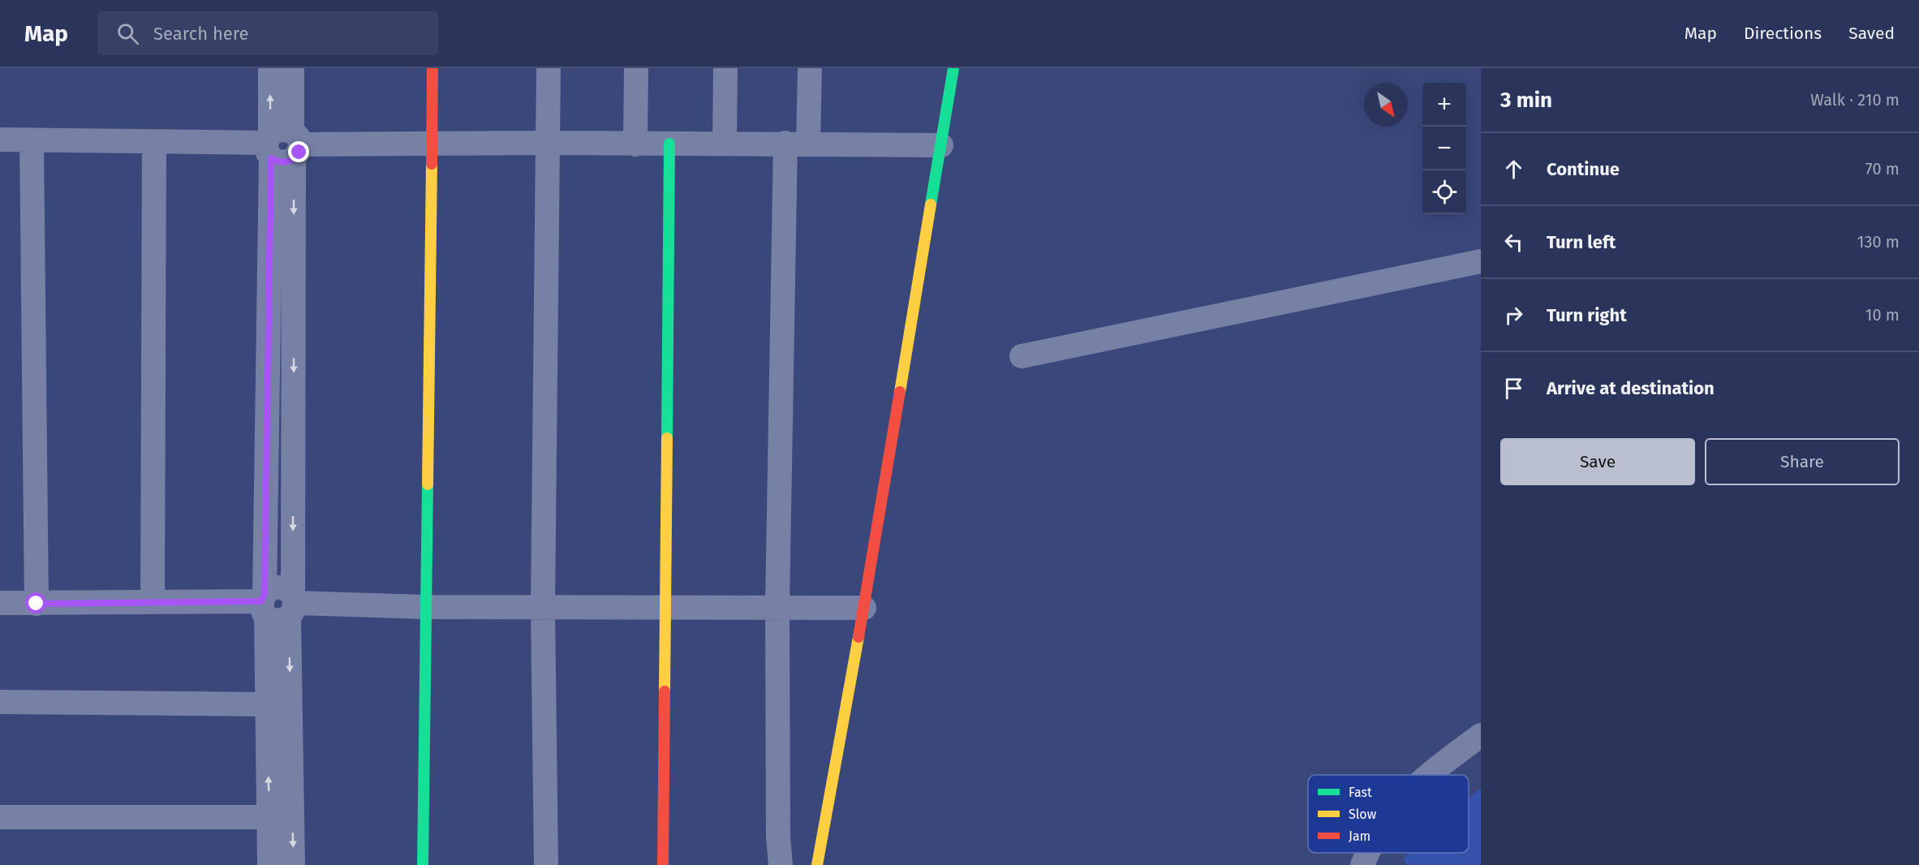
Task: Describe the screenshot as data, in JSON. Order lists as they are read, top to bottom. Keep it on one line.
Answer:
{"legend":["Fast","Slow","Jam"],"north":"bottom right","page":{"header":"Map","search":"Search here","nav":["Map","Directions","Saved"],"heading":["3 min","Walk · 210 m"],"map_buttons":["+","−"],"list":[["Continue","70 m"],["Turn left","130 m"],["Turn right","10 m"],"Arrive at destination"],"buttons":["Save","Share"]}}
